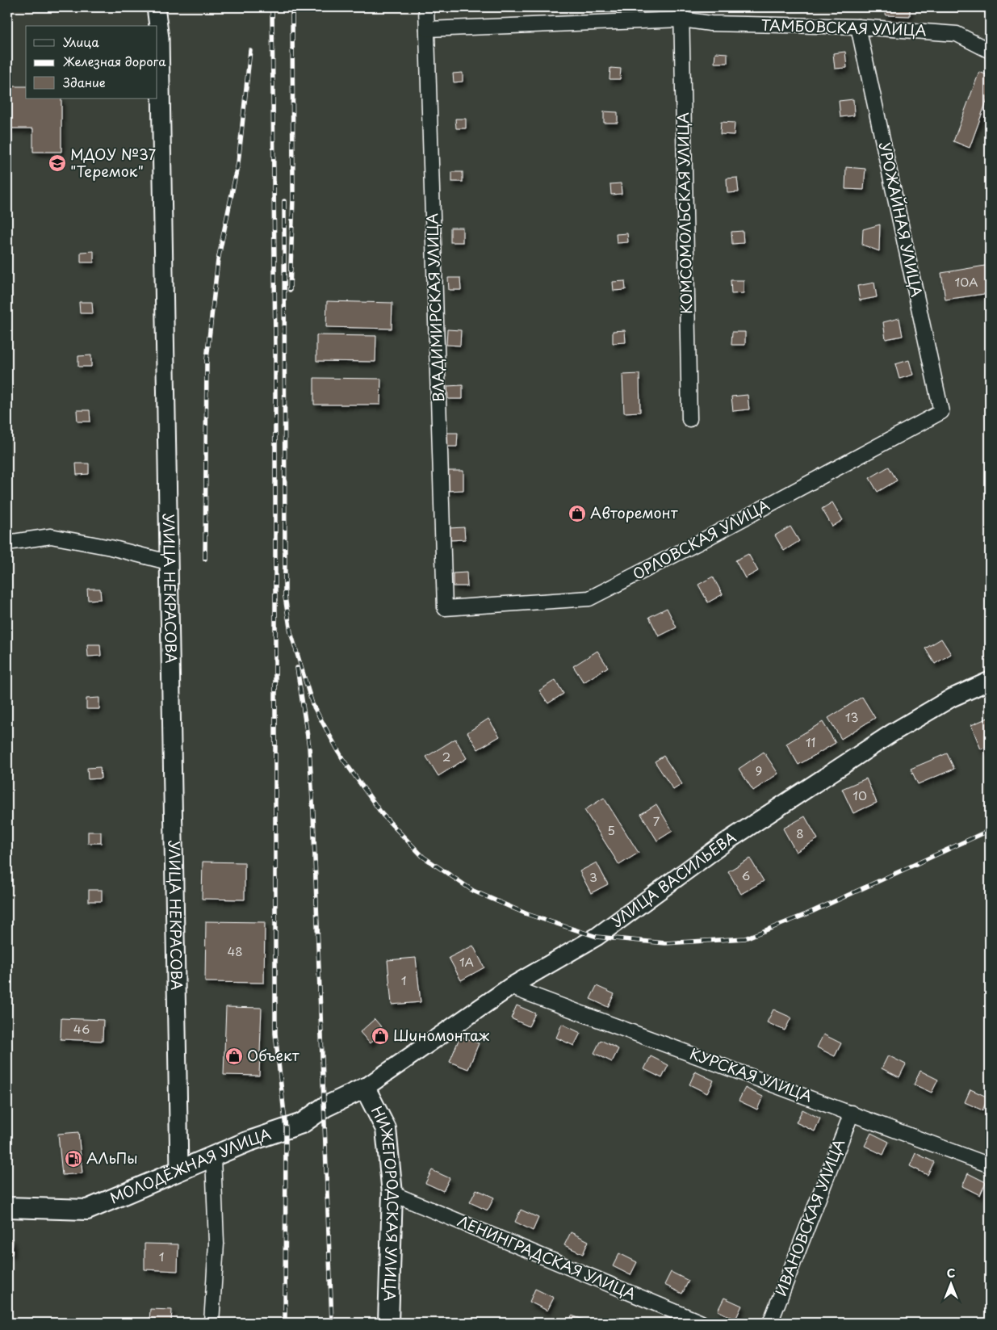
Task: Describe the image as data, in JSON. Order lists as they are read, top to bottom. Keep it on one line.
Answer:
{"streets":{"main road":["МОЛОДЁЖНАЯ УЛИЦА","НИЖЕГОРОДСКАЯ УЛИЦА"],"street":["ТАМБОВСКАЯ УЛИЦА","КОМСОМОЛЬСКАЯ УЛИЦА","УРОЖАЙНАЯ УЛИЦА","ВЛАДИМИРСКАЯ УЛИЦА","ОРЛОВСКАЯ УЛИЦА","УЛИЦА НЕКРАСОВА","УЛИЦА ВАСИЛЬЕВА","КУРСКАЯ УЛИЦА","ИВАНОВСКАЯ УЛИЦА","ЛЕНИНГРАДСКАЯ УЛИЦА"]},"crossings":[["ТАМБОВСКАЯ УЛИЦА","КОМСОМОЛЬСКАЯ УЛИЦА"],["ТАМБОВСКАЯ УЛИЦА","УРОЖАЙНАЯ УЛИЦА"],["ТАМБОВСКАЯ УЛИЦА","ВЛАДИМИРСКАЯ УЛИЦА"],["УРОЖАЙНАЯ УЛИЦА","ОРЛОВСКАЯ УЛИЦА"],["ВЛАДИМИРСКАЯ УЛИЦА","ОРЛОВСКАЯ УЛИЦА"],["УЛИЦА НЕКРАСОВА","МОЛОДЁЖНАЯ УЛИЦА"],["УЛИЦА ВАСИЛЬЕВА","КУРСКАЯ УЛИЦА"],["УЛИЦА ВАСИЛЬЕВА","МОЛОДЁЖНАЯ УЛИЦА"],["УЛИЦА ВАСИЛЬЕВА","НИЖЕГОРОДСКАЯ УЛИЦА"],["КУРСКАЯ УЛИЦА","ИВАНОВСКАЯ УЛИЦА"],["МОЛОДЁЖНАЯ УЛИЦА","НИЖЕГОРОДСКАЯ УЛИЦА"],["НИЖЕГОРОДСКАЯ УЛИЦА","ЛЕНИНГРАДСКАЯ УЛИЦА"]],"places":{"school or university":["МДОУ №37 \"Теремок\""],"shop":["Авторемонт","Шиномонтаж","Объект"],"fuel station":["АЛьПы"]},"house_numbers":["10А","13","11","2","9","10","7","5","8","6","3","48","1А","1","46","1"],"legend":["Улица","Железная дорога","Здание"],"north":"top"}
